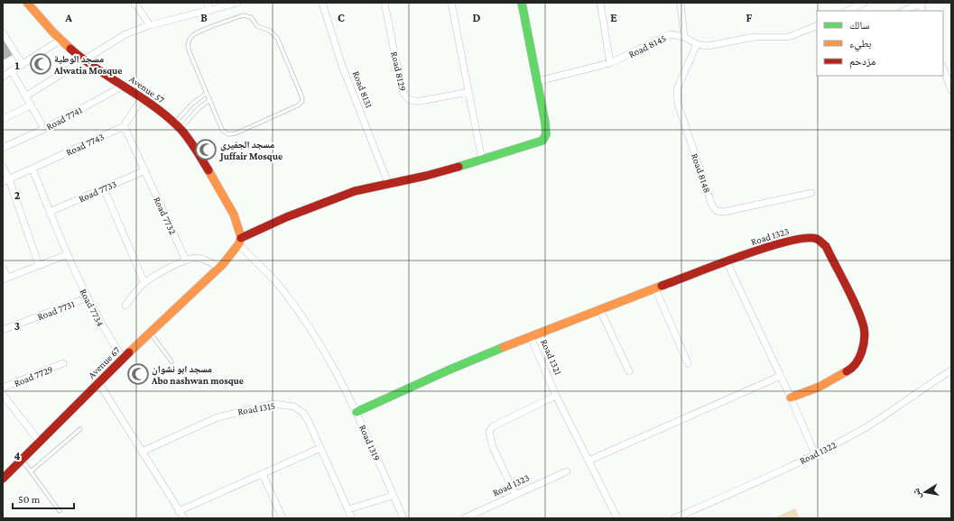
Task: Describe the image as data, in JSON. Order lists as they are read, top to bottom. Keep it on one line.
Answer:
{"streets":{"street":["Road 8145","Road 8129","Avenue 57","Road 8131","Road 7741","Road 7743","Road 8148","Road 7733","Road 7732","Road 1323","Road 7734","Road 7731","Road 1321","Avenue 67","Road 7729","Road 1315","Road 1319","Road 1322"]},"crossings":[["Avenue 57","Road 7741"],["Avenue 57","Avenue 67"],["Road 7743","Road 7734"],["Road 7733","Road 7732"],["Road 7733","Road 7734"],["Road 1323","Road 1321"],["Road 7734","Road 7731"],["Road 7734","Avenue 67"],["Road 1321","Road 1319"],["Avenue 67","Road 7729"],["Avenue 67","Road 1319"]],"places":{"mosque":["مسجد الوطية Alwatia Mosque","مسجد الجفيري Juffair Mosque","مسجد ابو نشوان Abo nashwan mosque"]},"legend":["سالك","بطيء","مزدحم"],"scale_bar":"50 m","north":"left","grid":{"columns":["A","B","C","D","E","F"],"rows":["1","2","3","4"]}}
